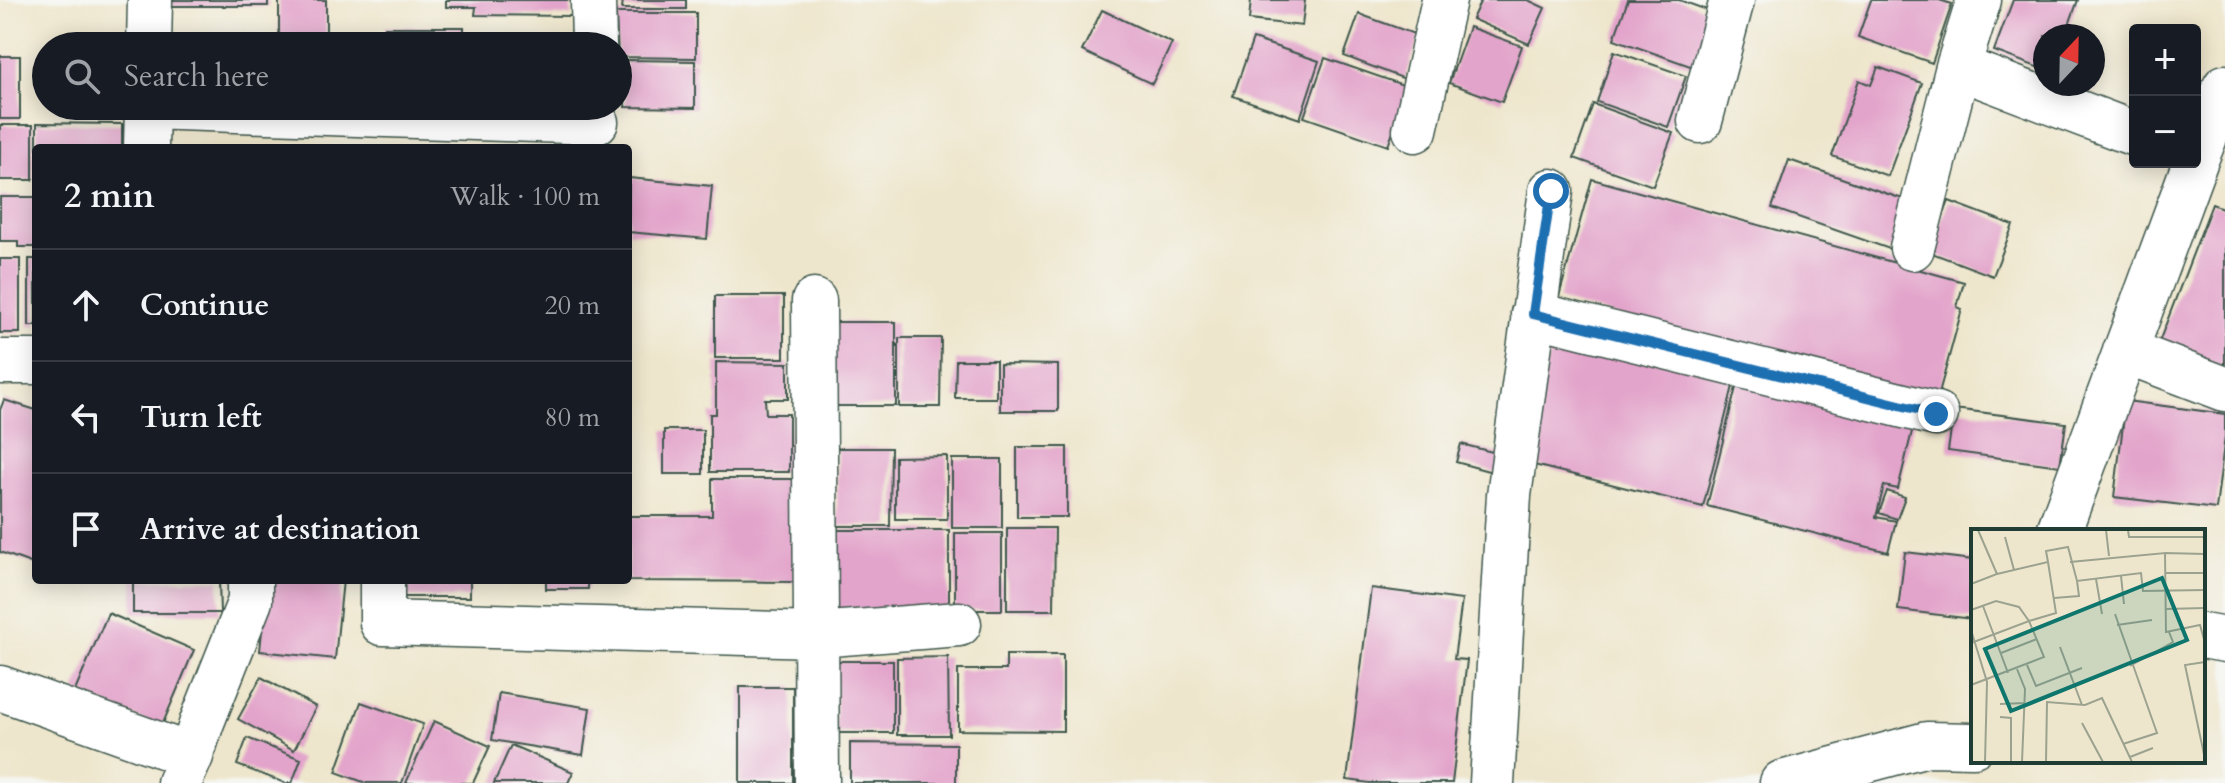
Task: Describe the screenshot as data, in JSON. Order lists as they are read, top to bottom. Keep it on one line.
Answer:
{"north":"top","page":{"map_buttons":["+","−"],"search":"Search here","heading":["2 min","Walk · 100 m"],"list":[["Continue","20 m"],["Turn left","80 m"],"Arrive at destination"]}}
